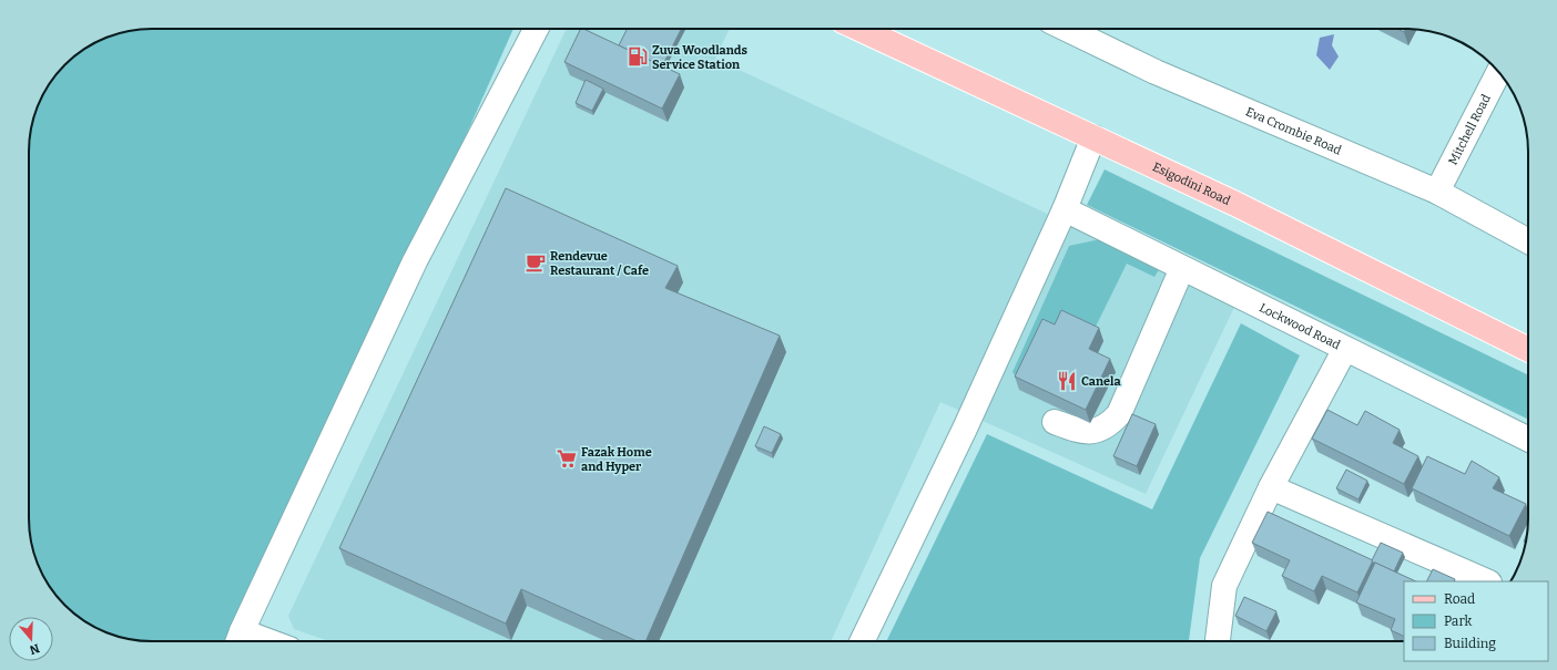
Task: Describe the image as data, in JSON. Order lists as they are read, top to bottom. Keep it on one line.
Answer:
{"streets":{"main road":["Esigodini Road"],"street":["Mitchell Road","Eva Crombie Road","Lockwood Road"]},"crossings":[["Mitchell Road","Eva Crombie Road"]],"places":{"fuel station":["Zuva Woodlands Service Station"],"cafe":["Rendevue Restaurant / Cafe"],"restaurant":["Canela"],"supermarket":["Fazak Home and Hyper"]},"legend":["Road","Park","Building"],"north":"bottom"}
